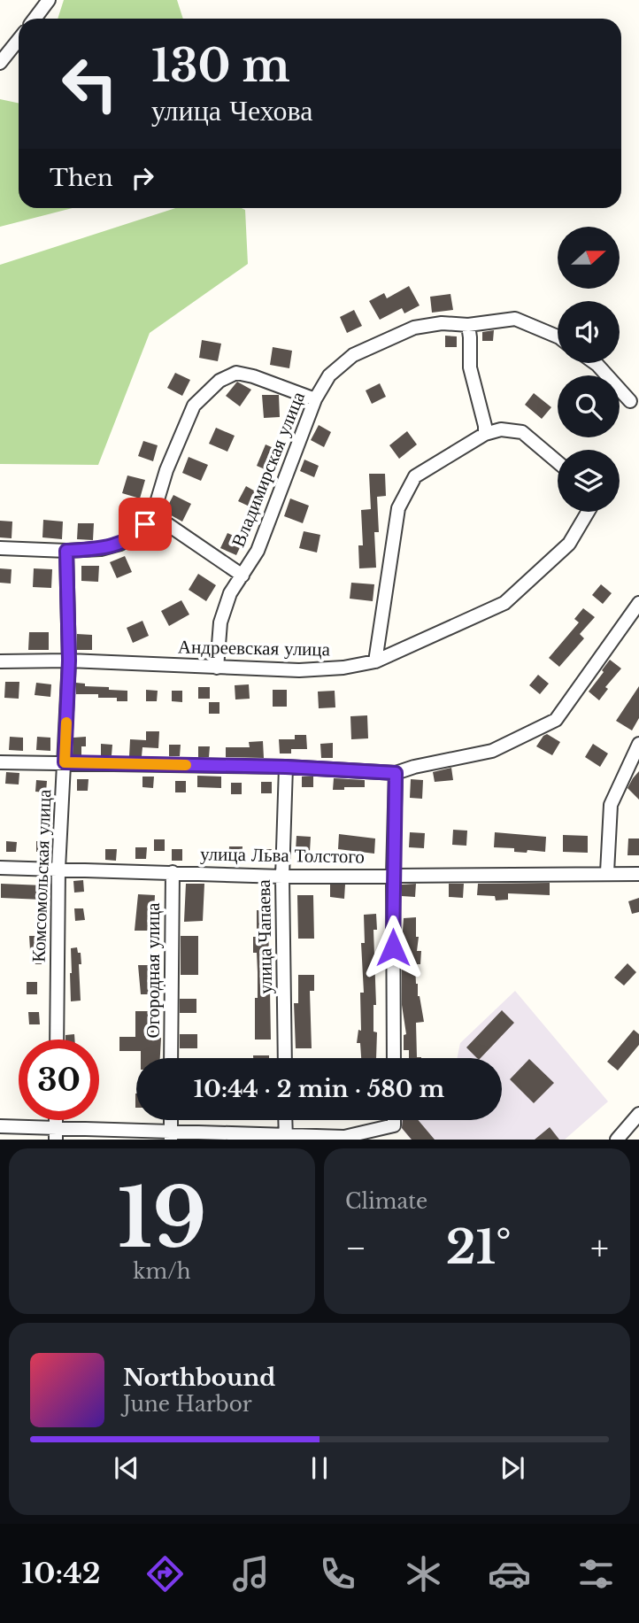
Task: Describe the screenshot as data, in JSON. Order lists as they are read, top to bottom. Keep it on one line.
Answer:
{"streets":{"street":["Владимирская улица","Андреевская улица","улица Льва Толстого","Комсомольская улица","улица Чапаева","Огородная улица"]},"crossings":[["Владимирская улица","Андреевская улица"],["Андреевская улица","Комсомольская улица"],["улица Льва Толстого","Комсомольская улица"],["улица Льва Толстого","улица Чапаева"],["улица Льва Толстого","Огородная улица"]],"north":"right","page":{"turn":["130 m","улица Чехова"],"then":"Then","limit":"30","trip":"10:44 · 2 min · 580 m","tile":[["19","km/h"],"Climate"],"heat":["−","21°","+"],"song":["Northbound","June Harbor"],"tabs":"10:42"}}
